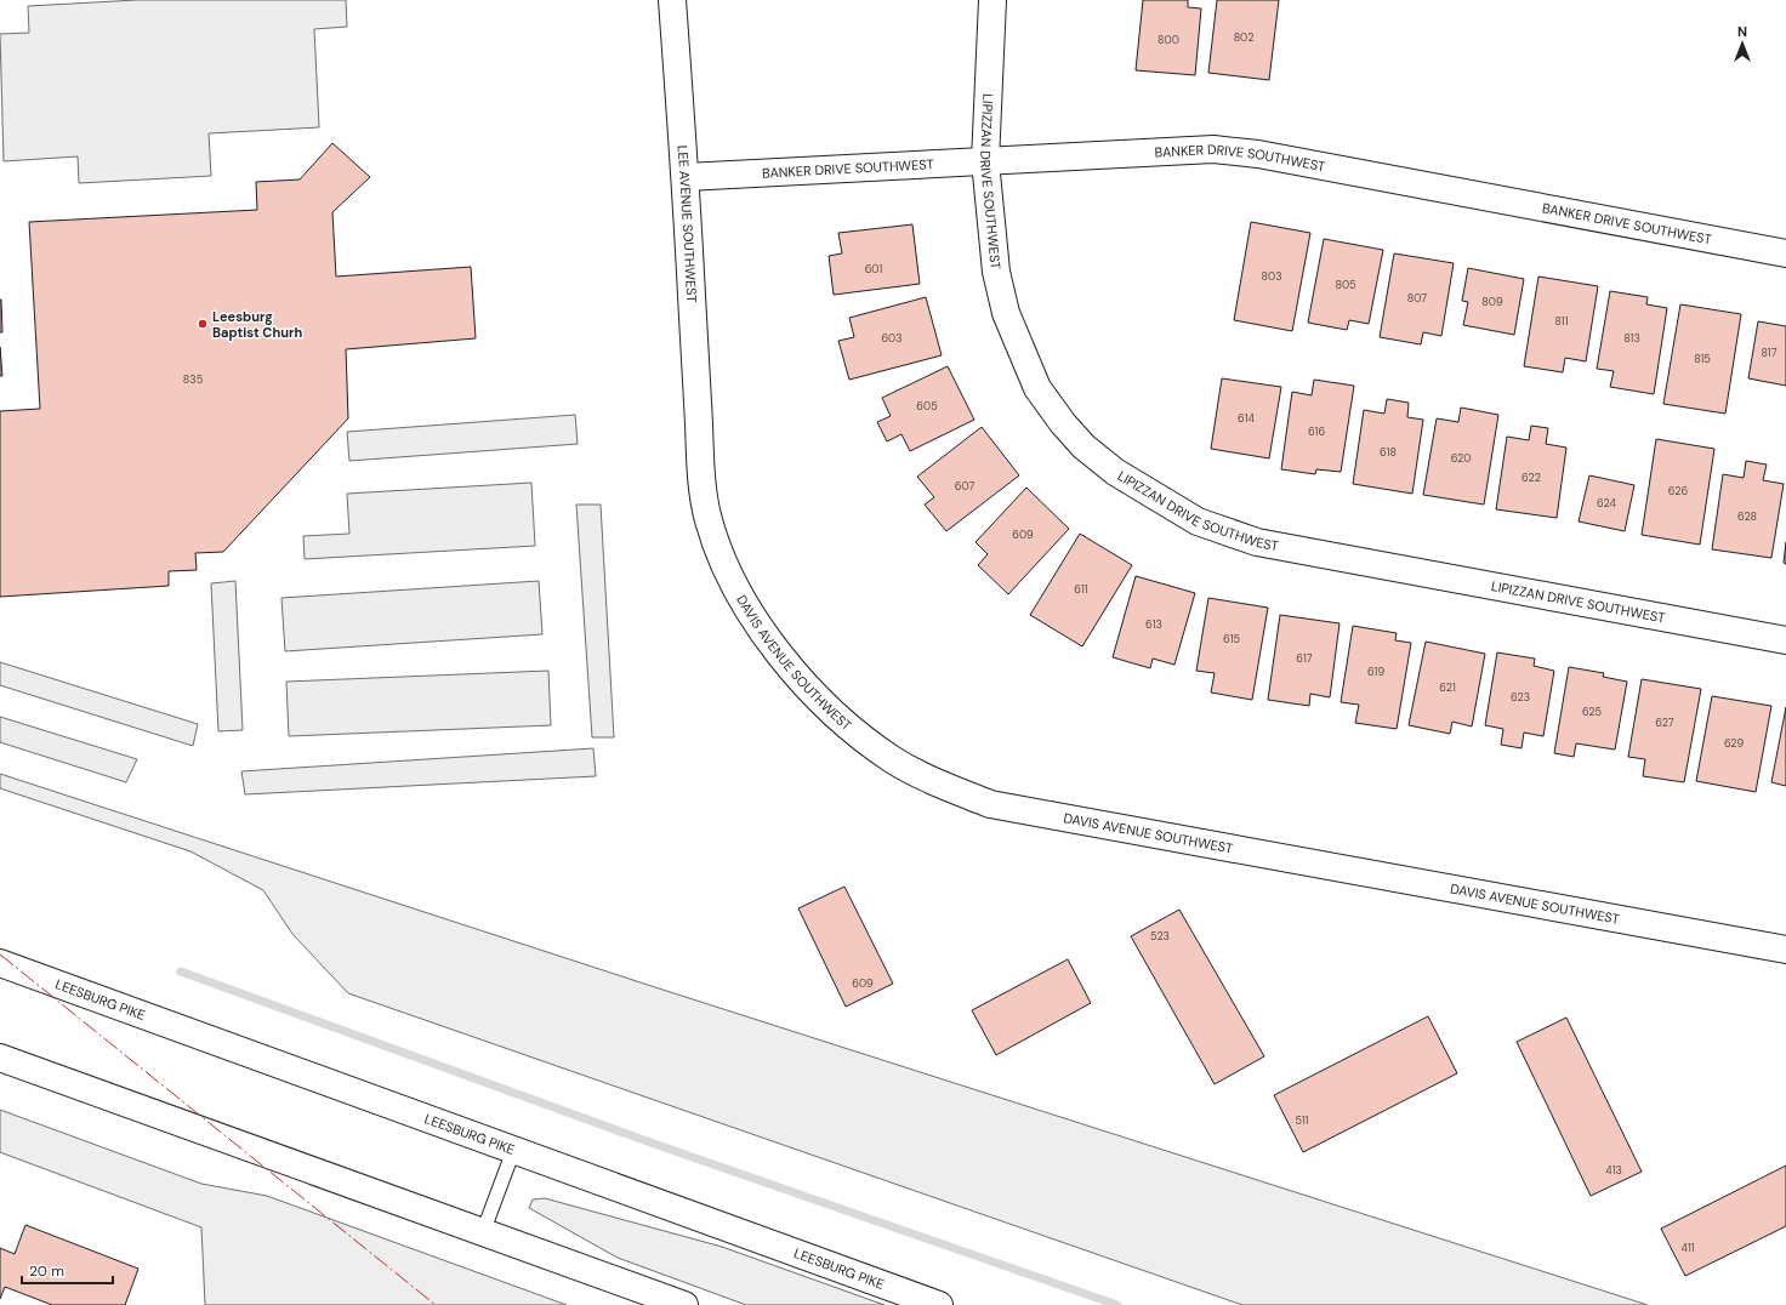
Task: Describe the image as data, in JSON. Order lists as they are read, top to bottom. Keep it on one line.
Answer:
{"streets":{"main road":["BANKER DRIVE SOUTHWEST","LIPIZZAN DRIVE SOUTHWEST","LEE AVENUE SOUTHWEST","DAVIS AVENUE SOUTHWEST","LEESBURG PIKE"]},"crossings":[["BANKER DRIVE SOUTHWEST","LIPIZZAN DRIVE SOUTHWEST"],["BANKER DRIVE SOUTHWEST","LEE AVENUE SOUTHWEST"],["LEE AVENUE SOUTHWEST","DAVIS AVENUE SOUTHWEST"]],"places":["Leesburg Baptist Churh"],"house_numbers":["802","800","601","803","805","807","809","811","603","813","817","815","835","605","614","616","618","620","622","607","626","624","628","609","611","613","615","617","619","621","623","625","627","629","523","609","511","413","411"],"scale_bar":"20 m","north":"top"}
